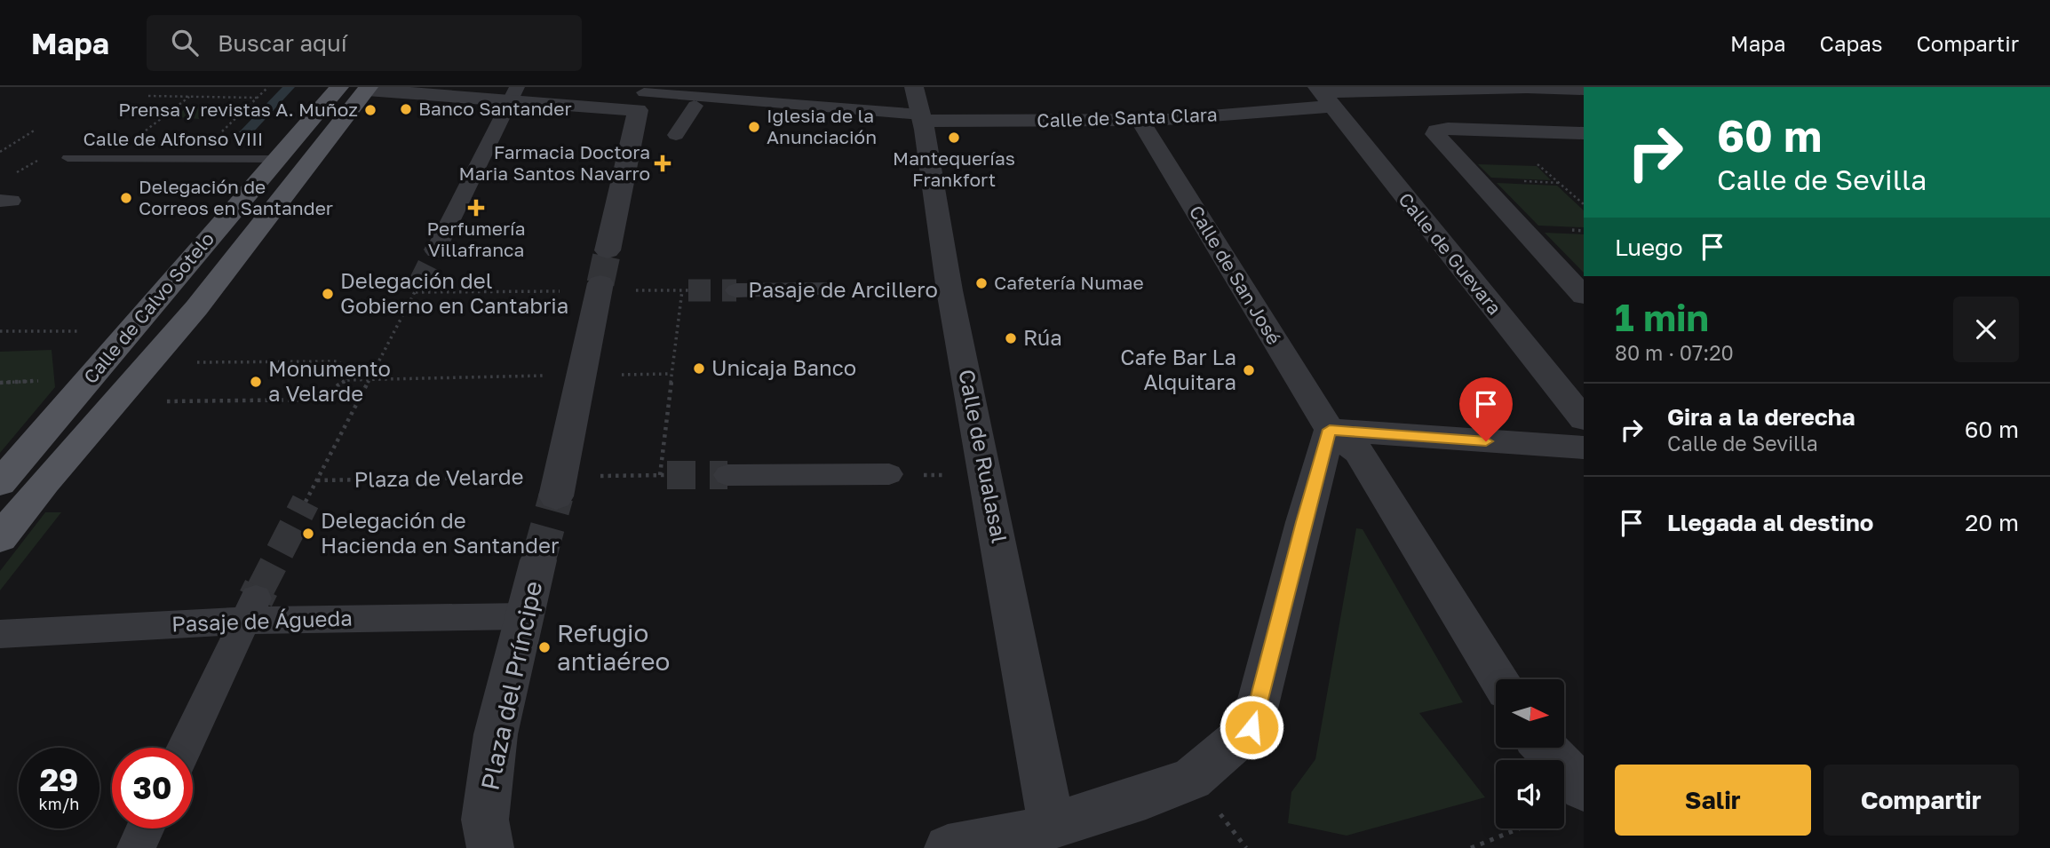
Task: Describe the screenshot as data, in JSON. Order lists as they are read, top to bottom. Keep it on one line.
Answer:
{"streets":{"main road":["Calle de Calvo Sotelo"],"street":["Calle de Santa Clara","Calle de Guevara","Calle de San José","Pasaje de Arcillero","Calle de Rualasal","Pasaje de Águeda","Plaza del Príncipe"],"lane":["Calle de Alfonso VIII"],"path":["Plaza de Velarde"]},"crossings":[["Calle de Santa Clara","Calle de Guevara"],["Calle de Santa Clara","Calle de San José"],["Calle de Santa Clara","Calle de Rualasal"],["Calle de Alfonso VIII","Calle de Calvo Sotelo"],["Pasaje de Arcillero","Calle de Rualasal"],["Pasaje de Águeda","Plaza del Príncipe"]],"places":{"other":["Banco Santander","Prensa y revistas A. Muñoz","Iglesia de la Anunciación","Mantequerías Frankfort","Delegación de Correos en Santander","Cafetería Numae","Delegación del Gobierno en Cantabria","Rúa","Unicaja Banco","Cafe Bar La Alquitara","Monumento a Velarde","Delegación de Hacienda en Santander","Refugio antiaéreo"],"health":["Farmacia Doctora Maria Santos Navarro","Perfumería Villafranca"]},"north":"right","page":{"header":"Mapa","search":"Buscar aquí","nav":["Mapa","Capas","Compartir"],"turn":["60 m","Calle de Sevilla"],"then":"Luego","heading":["1 min","80 m · 07:20"],"list":[{"name":"Gira a la derecha","note":"Calle de Sevilla","value":"60 m"},{"name":"Llegada al destino","value":"20 m"}],"speed":"29 km/h","limit":"30","buttons":["Salir","Compartir"]}}
